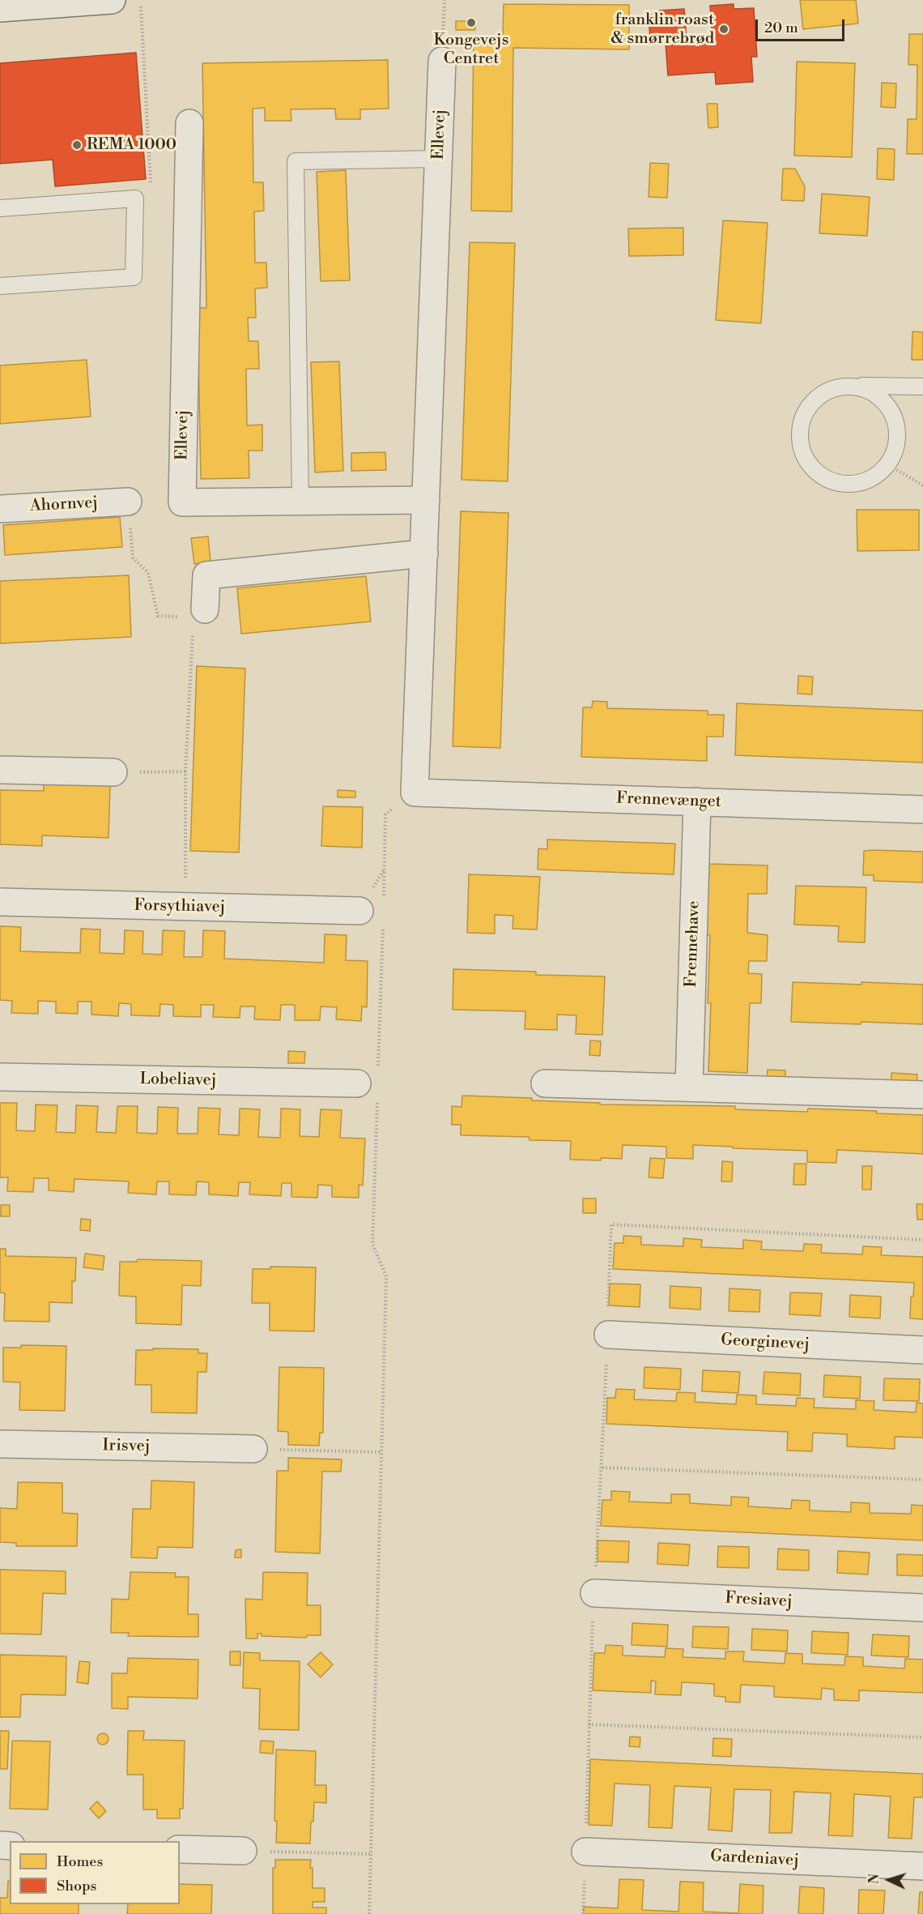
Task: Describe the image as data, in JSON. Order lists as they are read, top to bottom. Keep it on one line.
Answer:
{"streets":{"street":["Ellevej","Ahornvej","Frennevænget","Forsythiavej","Frennehave","Lobeliavej","Georginevej","Irisvej","Fresiavej","Gardeniavej"]},"crossings":[["Ellevej","Frennevænget"],["Frennevænget","Frennehave"]],"places":["Kongevejs Centret","franklin roast & smørrebrød","REMA 1000"],"legend":["Homes","Shops"],"scale_bar":"20 m","north":"left"}
